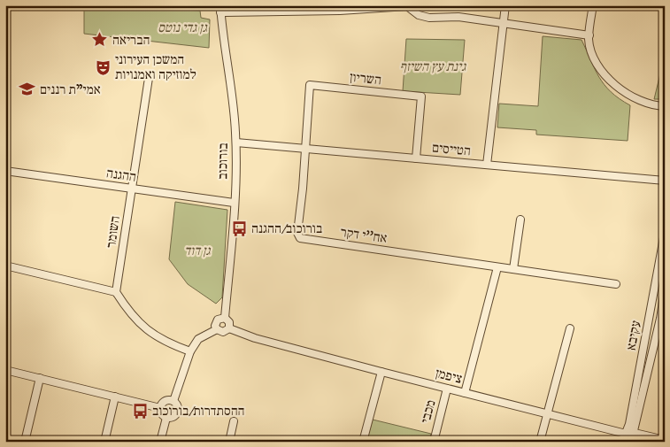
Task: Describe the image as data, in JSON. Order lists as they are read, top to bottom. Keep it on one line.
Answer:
{"streets":{"street":["השריון","הטייסים","בורוכוב","ההגנה","השומר","אח''י דקר","עקיבא","ציפמן","מכבי"]},"crossings":[["השריון","הטייסים"],["השריון","אח''י דקר"],["הטייסים","בורוכוב"],["הטייסים","אח''י דקר"],["בורוכוב","ההגנה"],["בורוכוב","ציפמן"],["ההגנה","השומר"],["עקיבא","ציפמן"],["ציפמן","מכבי"]],"parks":["גן גדי נוטס","גינת עץ השיזף","גן דוד"],"places":{"place":["הבריאה"],"theatre":["המשכן העירוני למוזיקה ואמנויות"],"school or university":["אמי\"ת רננים"],"bus stop":["בורוכוב/ההגנה","ההסתדרות/בורוכוב"]}}
